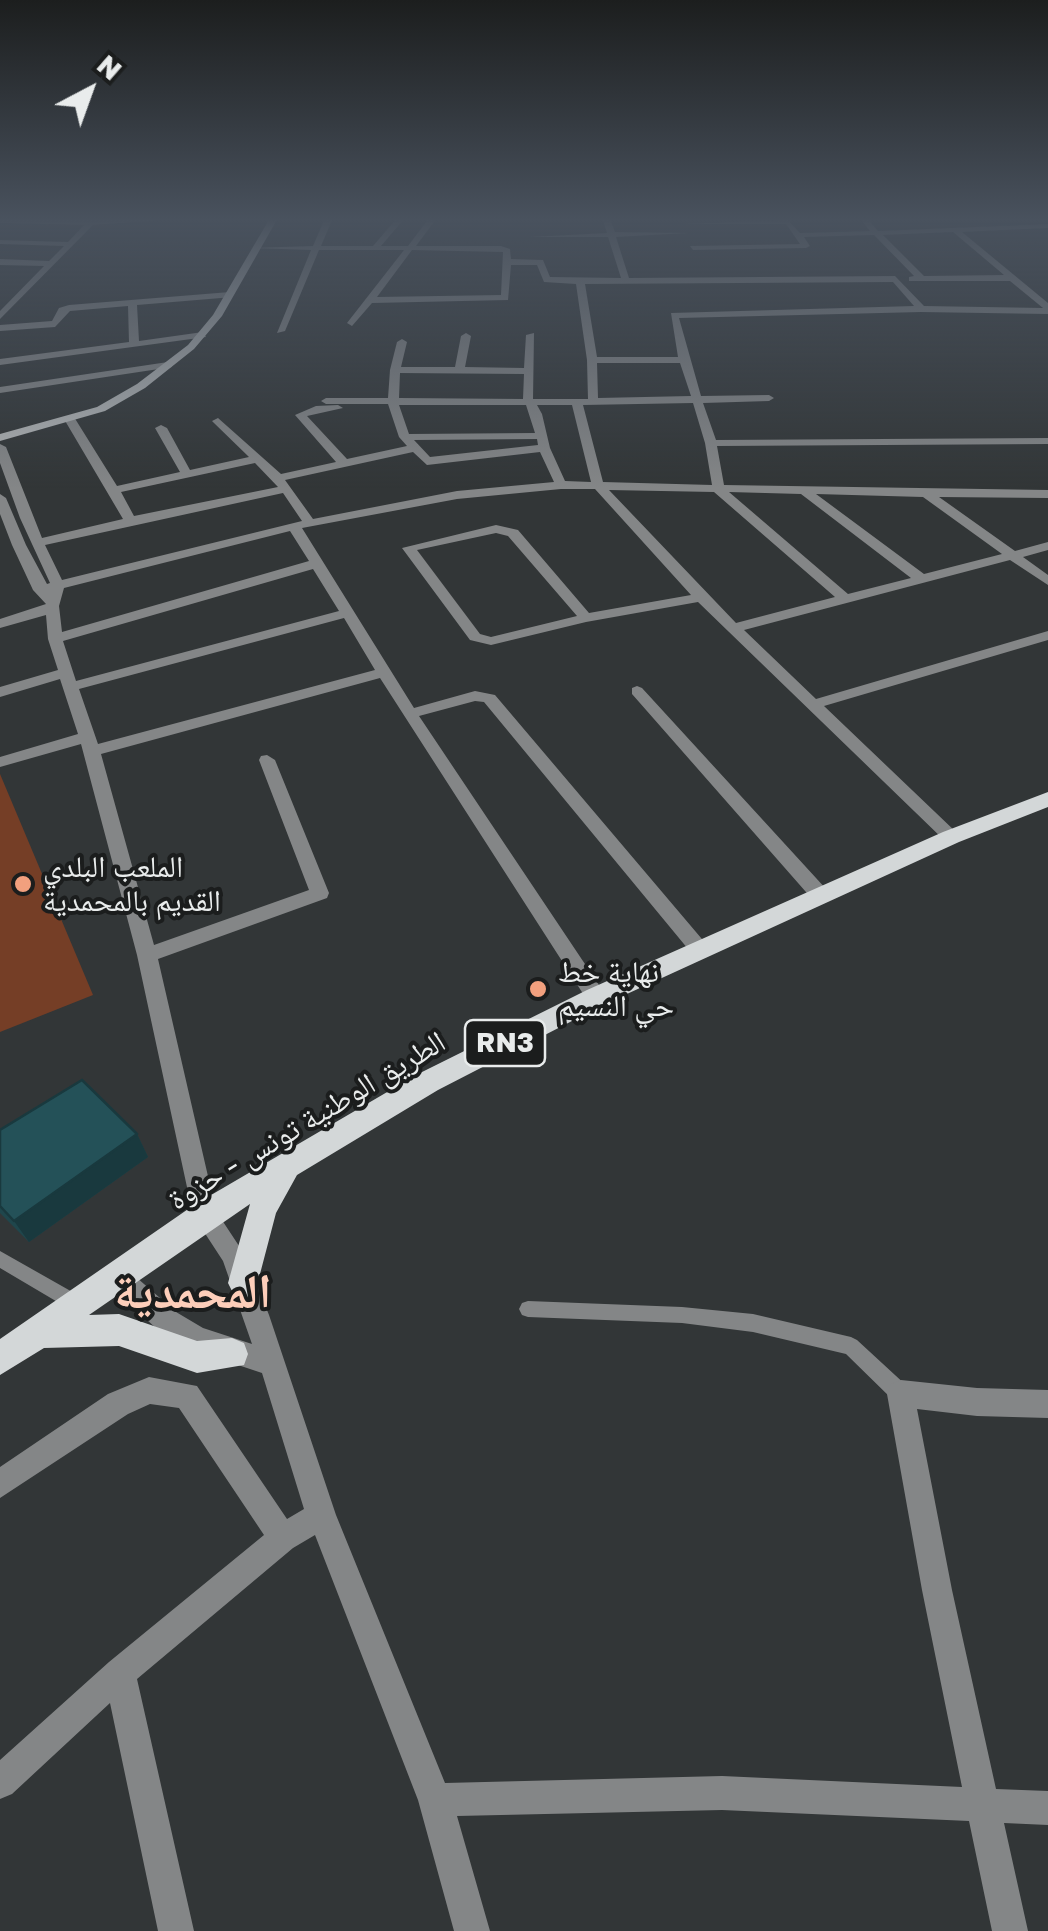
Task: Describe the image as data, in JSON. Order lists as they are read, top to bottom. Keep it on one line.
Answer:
{"streets":{"main road":["RN3","الطريق الوطنية تونس - حزوة"]},"districts":["المحمدية"],"places":["الملعب البلدي القديم بالمحمدية","نهاية خط حي النسيم"],"north":"top right"}
